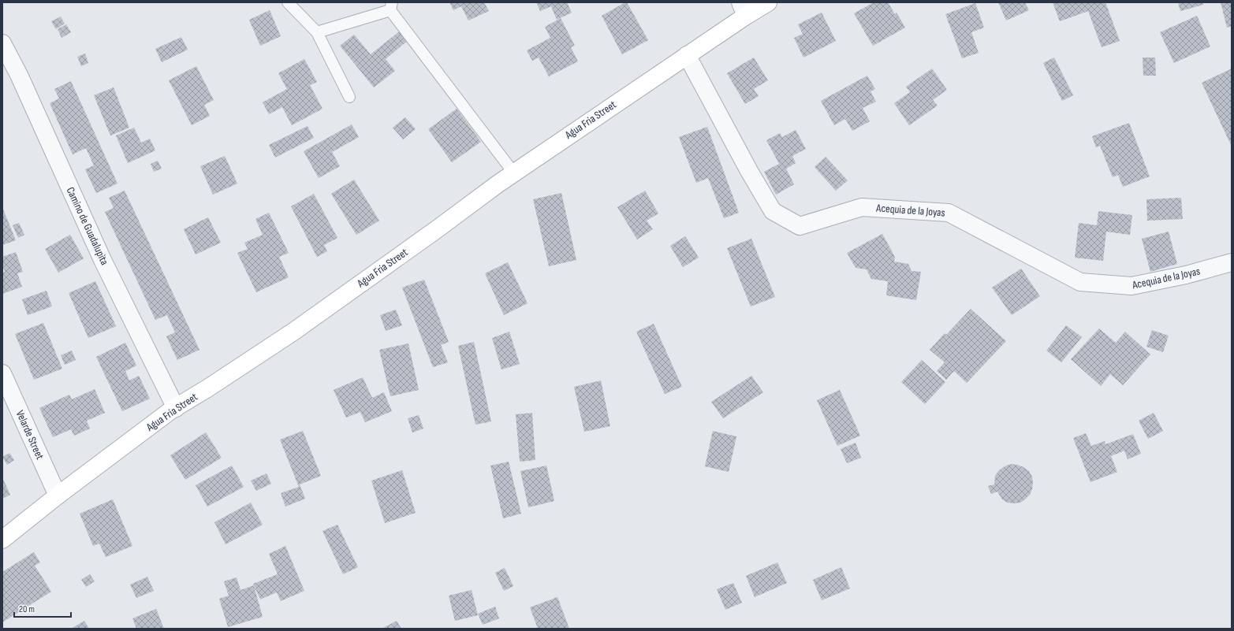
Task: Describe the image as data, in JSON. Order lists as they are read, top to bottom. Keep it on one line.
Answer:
{"streets":{"street":["Agua Fria Street","Acequia de la Joyas","Camino de Guadalupita","Velarde Street"]},"crossings":[["Agua Fria Street","Acequia de la Joyas"],["Agua Fria Street","Camino de Guadalupita"],["Agua Fria Street","Velarde Street"]],"scale_bar":"20 m"}
